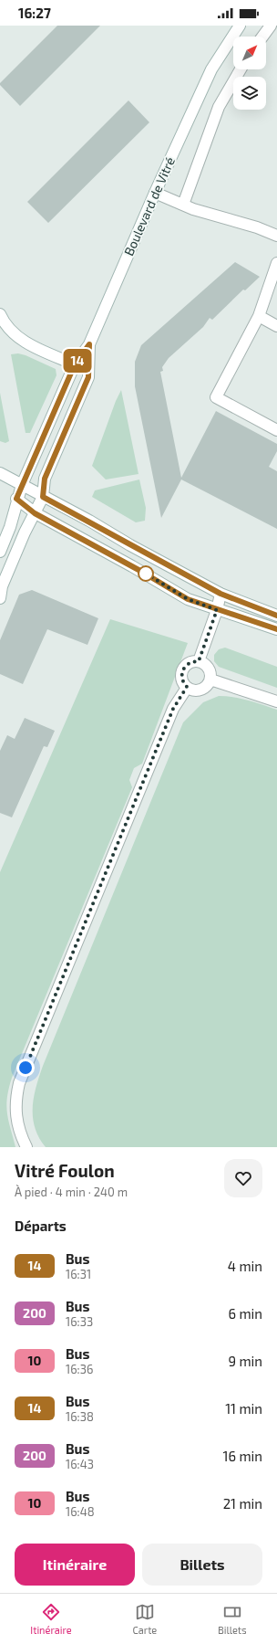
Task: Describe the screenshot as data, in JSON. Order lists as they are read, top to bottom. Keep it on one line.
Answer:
{"streets":{"main road":["Boulevard de Vitré"]},"lines":["bus line 14"],"north":"top right","page":{"status":"16:27","on_map":"14","heading":[["Vitré Foulon","À pied · 4 min · 240 m"],"Départs"],"list":[{"mark":"14","name":"Bus","note":"16:31","value":"4 min"},{"mark":"200","name":"Bus","note":"16:33","value":"6 min"},{"mark":"10","name":"Bus","note":"16:36","value":"9 min"},{"mark":"14","name":"Bus","note":"16:38","value":"11 min"},{"mark":"200","name":"Bus","note":"16:43","value":"16 min"},{"mark":"10","name":"Bus","note":"16:48","value":"21 min"}],"buttons":["Itinéraire","Billets"],"tabs":["Itinéraire","Carte","Billets"]}}
